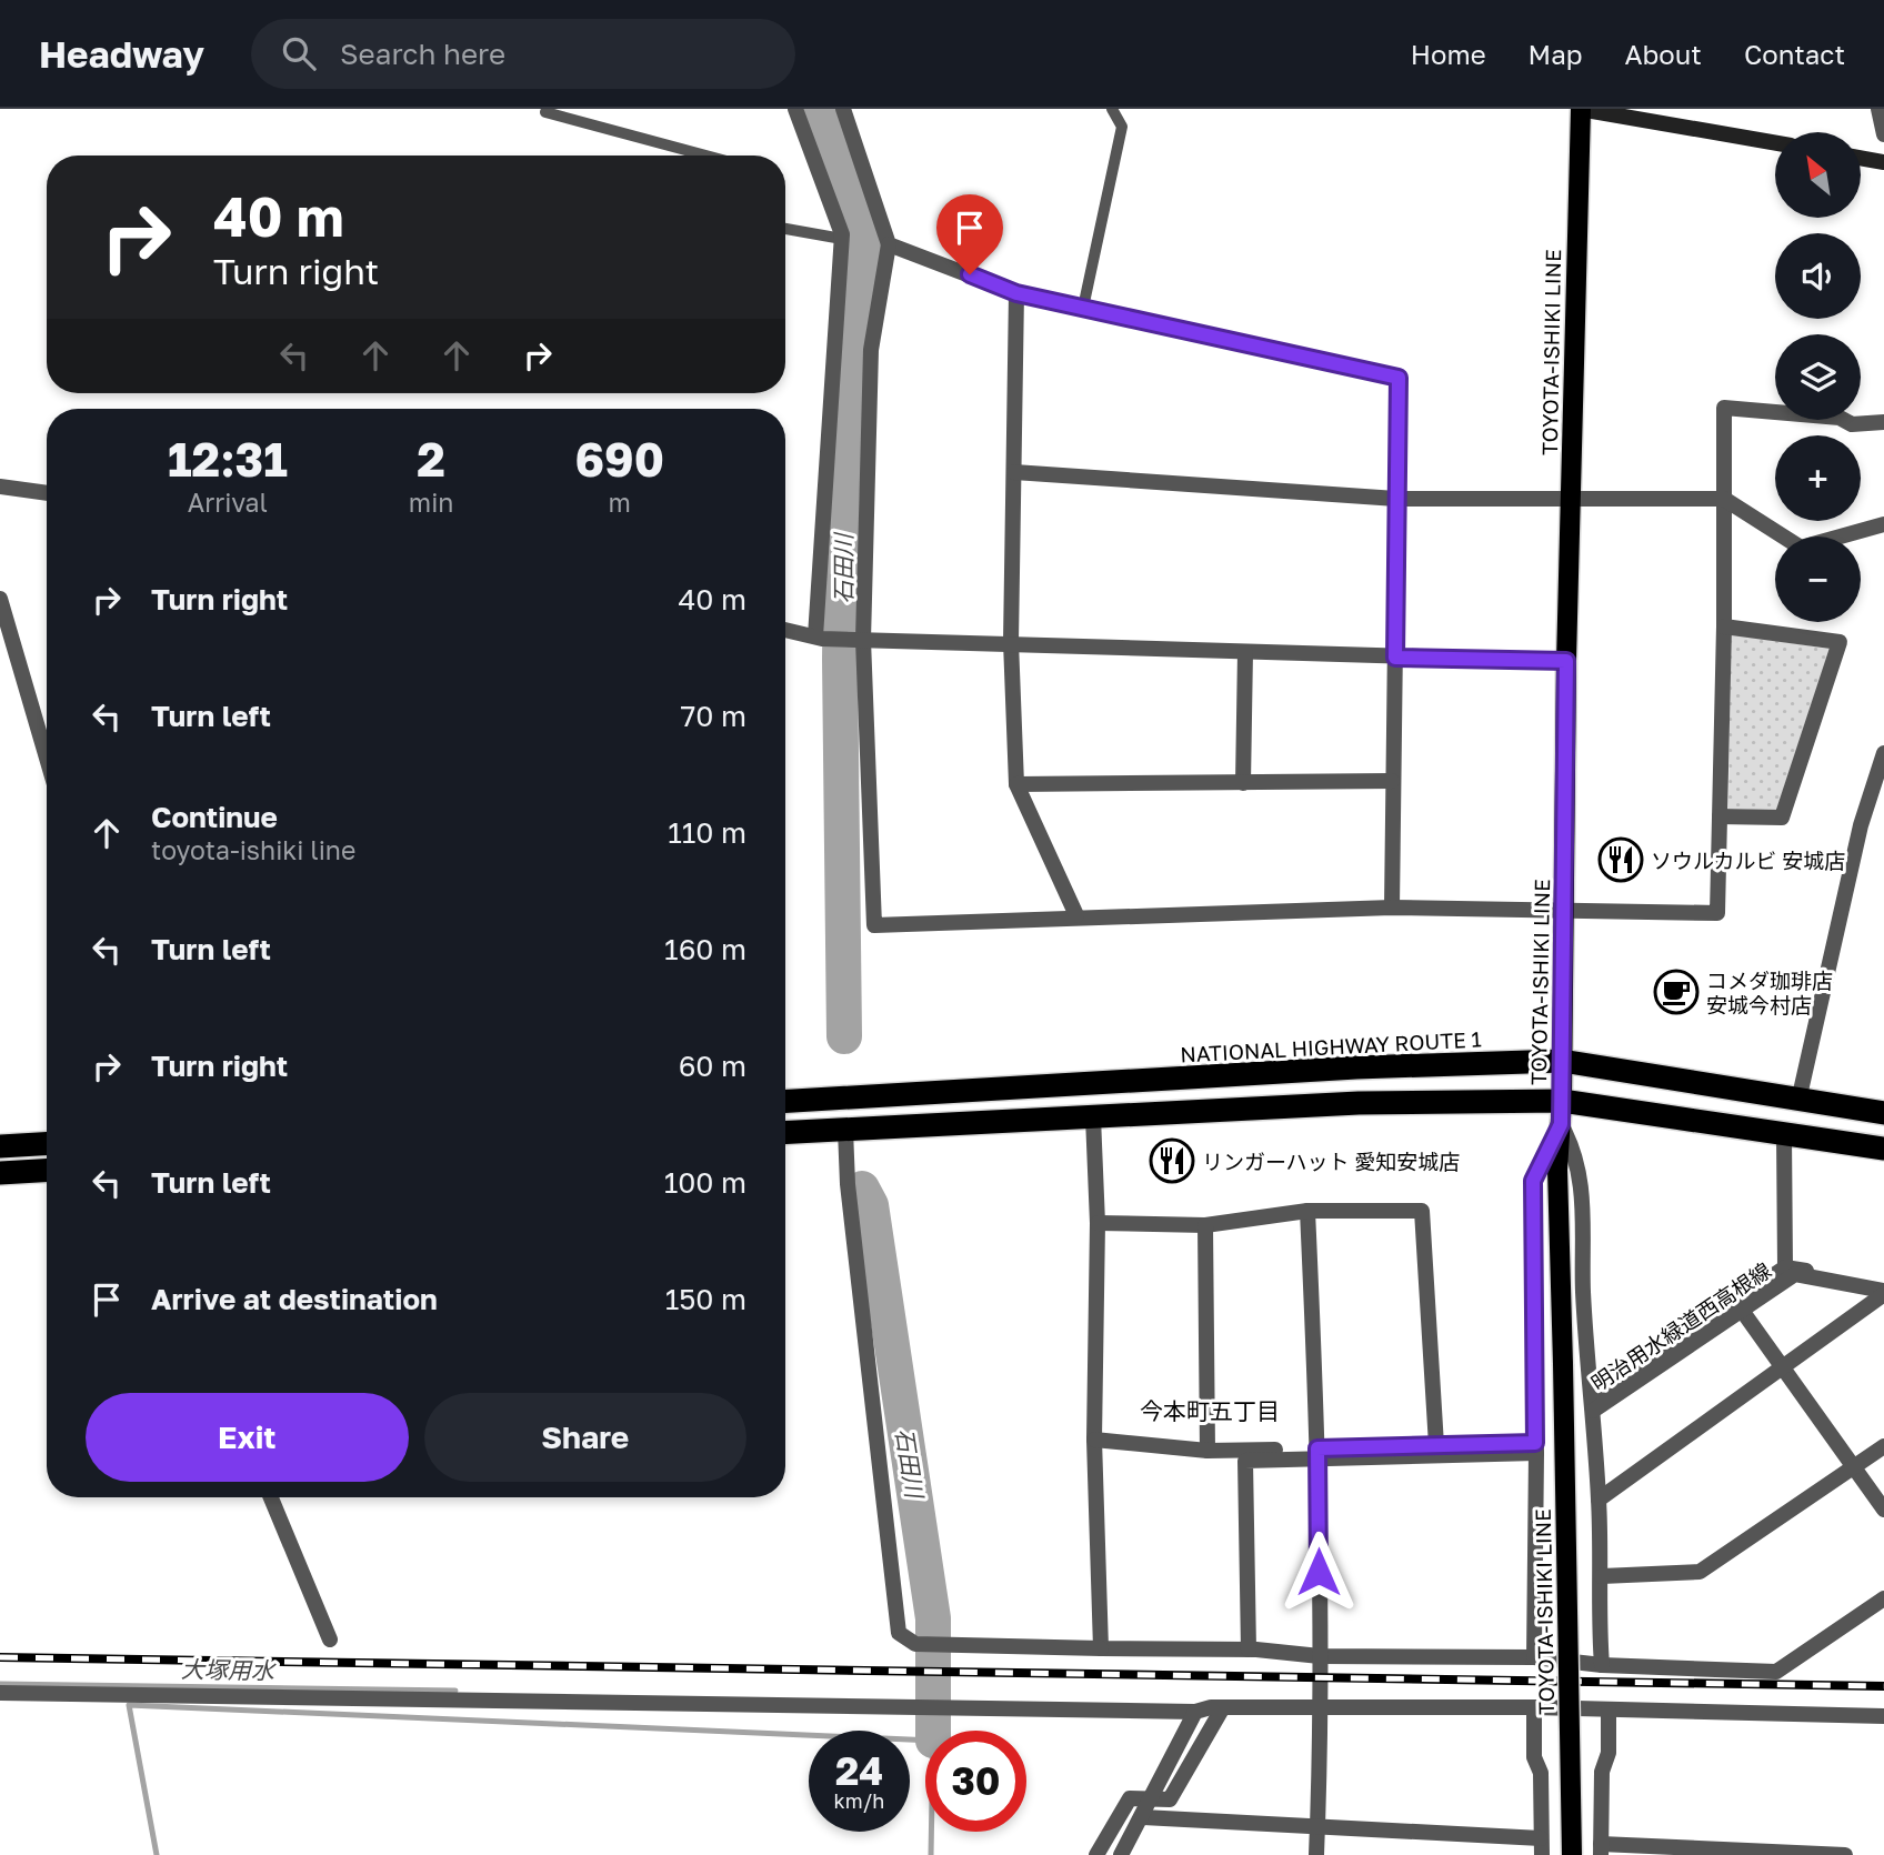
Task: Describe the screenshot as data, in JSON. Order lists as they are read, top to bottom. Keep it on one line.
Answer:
{"streets":{"highway":["NATIONAL HIGHWAY ROUTE 1"],"main road":["TOYOTA-ISHIKI LINE"],"street":["明治用水緑道西高根線"]},"crossings":[["TOYOTA-ISHIKI LINE","NATIONAL HIGHWAY ROUTE 1"]],"districts":["今本町五丁目"],"water":["石田川","大塚用水"],"places":{"restaurant":["ソウルカルビ 安城店","リンガーハット 愛知安城店"],"cafe":["コメダ珈琲店 安城今村店"]},"north":"top left","page":{"header":"Headway","search":"Search here","nav":["Home","Map","About","Contact"],"map_buttons":["+","−"],"turn":["40 m","Turn right"],"eta":["12:31","Arrival","2","min","690","m"],"list":[{"name":"Turn right","value":"40 m"},{"name":"Turn left","value":"70 m"},{"name":"Continue","note":"toyota-ishiki line","value":"110 m"},{"name":"Turn left","value":"160 m"},{"name":"Turn right","value":"60 m"},{"name":"Turn left","value":"100 m"},{"name":"Arrive at destination","value":"150 m"}],"buttons":["Exit","Share"],"speed":"24 km/h","limit":"30"}}
